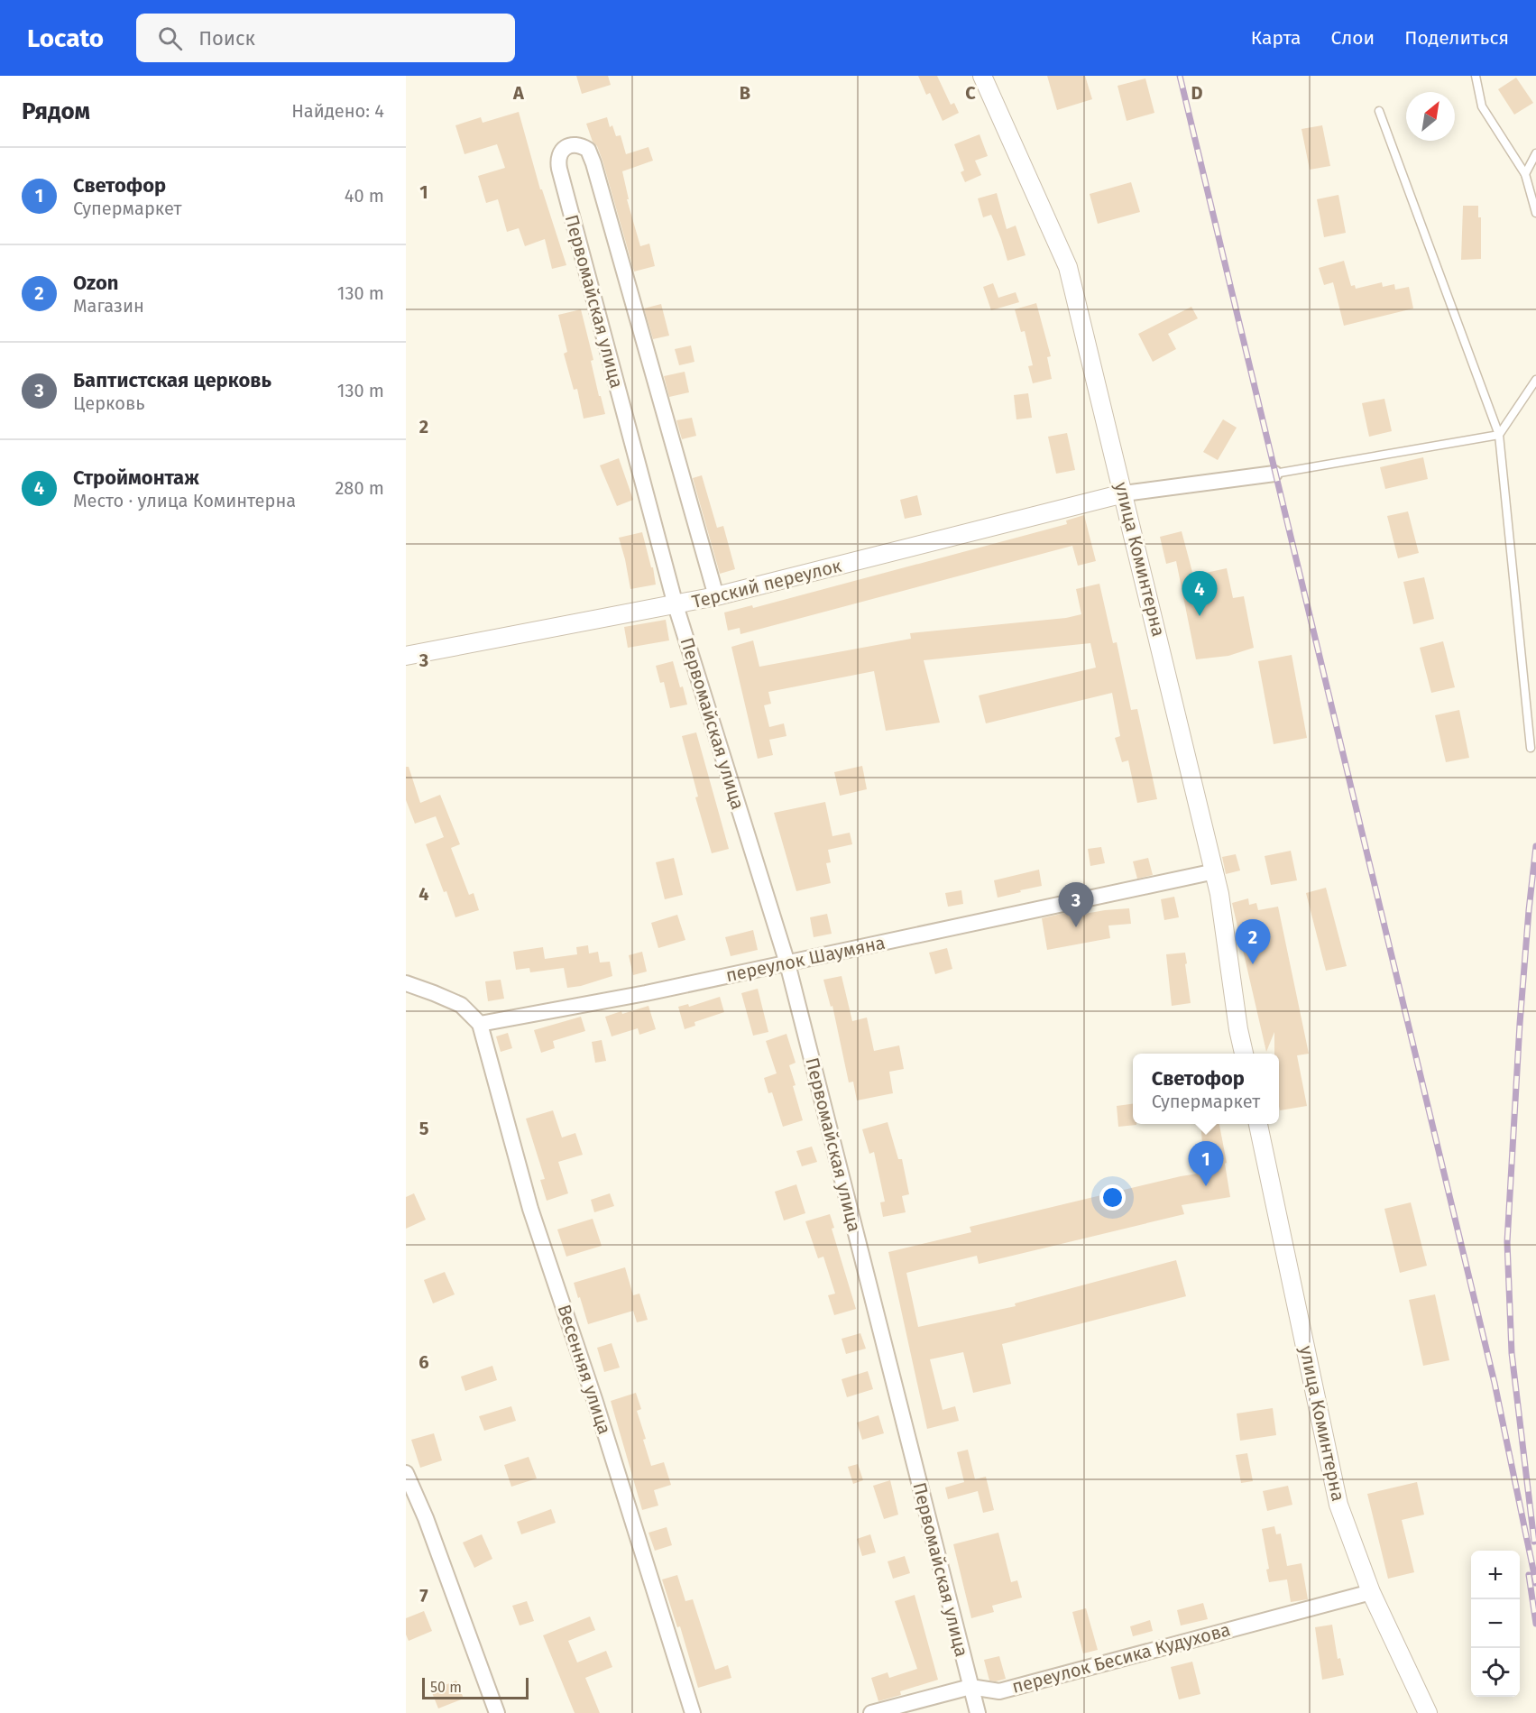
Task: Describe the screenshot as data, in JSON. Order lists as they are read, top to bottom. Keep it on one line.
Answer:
{"streets":{"street":["Первомайская улица","улица Коминтерна","Терский переулок","переулок Шаумяна","Весенняя улица","переулок Бесика Кудухова"]},"crossings":[["Первомайская улица","Терский переулок"],["Первомайская улица","переулок Шаумяна"],["Первомайская улица","переулок Бесика Кудухова"],["улица Коминтерна","Терский переулок"],["улица Коминтерна","переулок Шаумяна"],["улица Коминтерна","переулок Бесика Кудухова"],["переулок Шаумяна","Весенняя улица"]],"scale_bar":"50 m","north":"top right","page":{"header":"Locato","search":"Поиск","nav":["Карта","Слои","Поделиться"],"heading":["Рядом","Найдено: 4"],"list":[{"mark":"1","name":"Светофор","note":"Супермаркет","value":"40 m"},{"mark":"2","name":"Ozon","note":"Магазин","value":"130 m"},{"mark":"3","name":"Баптистская церковь","note":"Церковь","value":"130 m"},{"mark":"4","name":"Строймонтаж","note":"Место · улица Коминтерна","value":"280 m"}],"pins":["4","3","2","1"],"popup":["Светофор","Супермаркет"],"map_buttons":["+","−"],"scale":"50 m"},"grid":{"columns":["A","B","C","D"],"rows":["1","2","3","4","5","6","7"]}}
